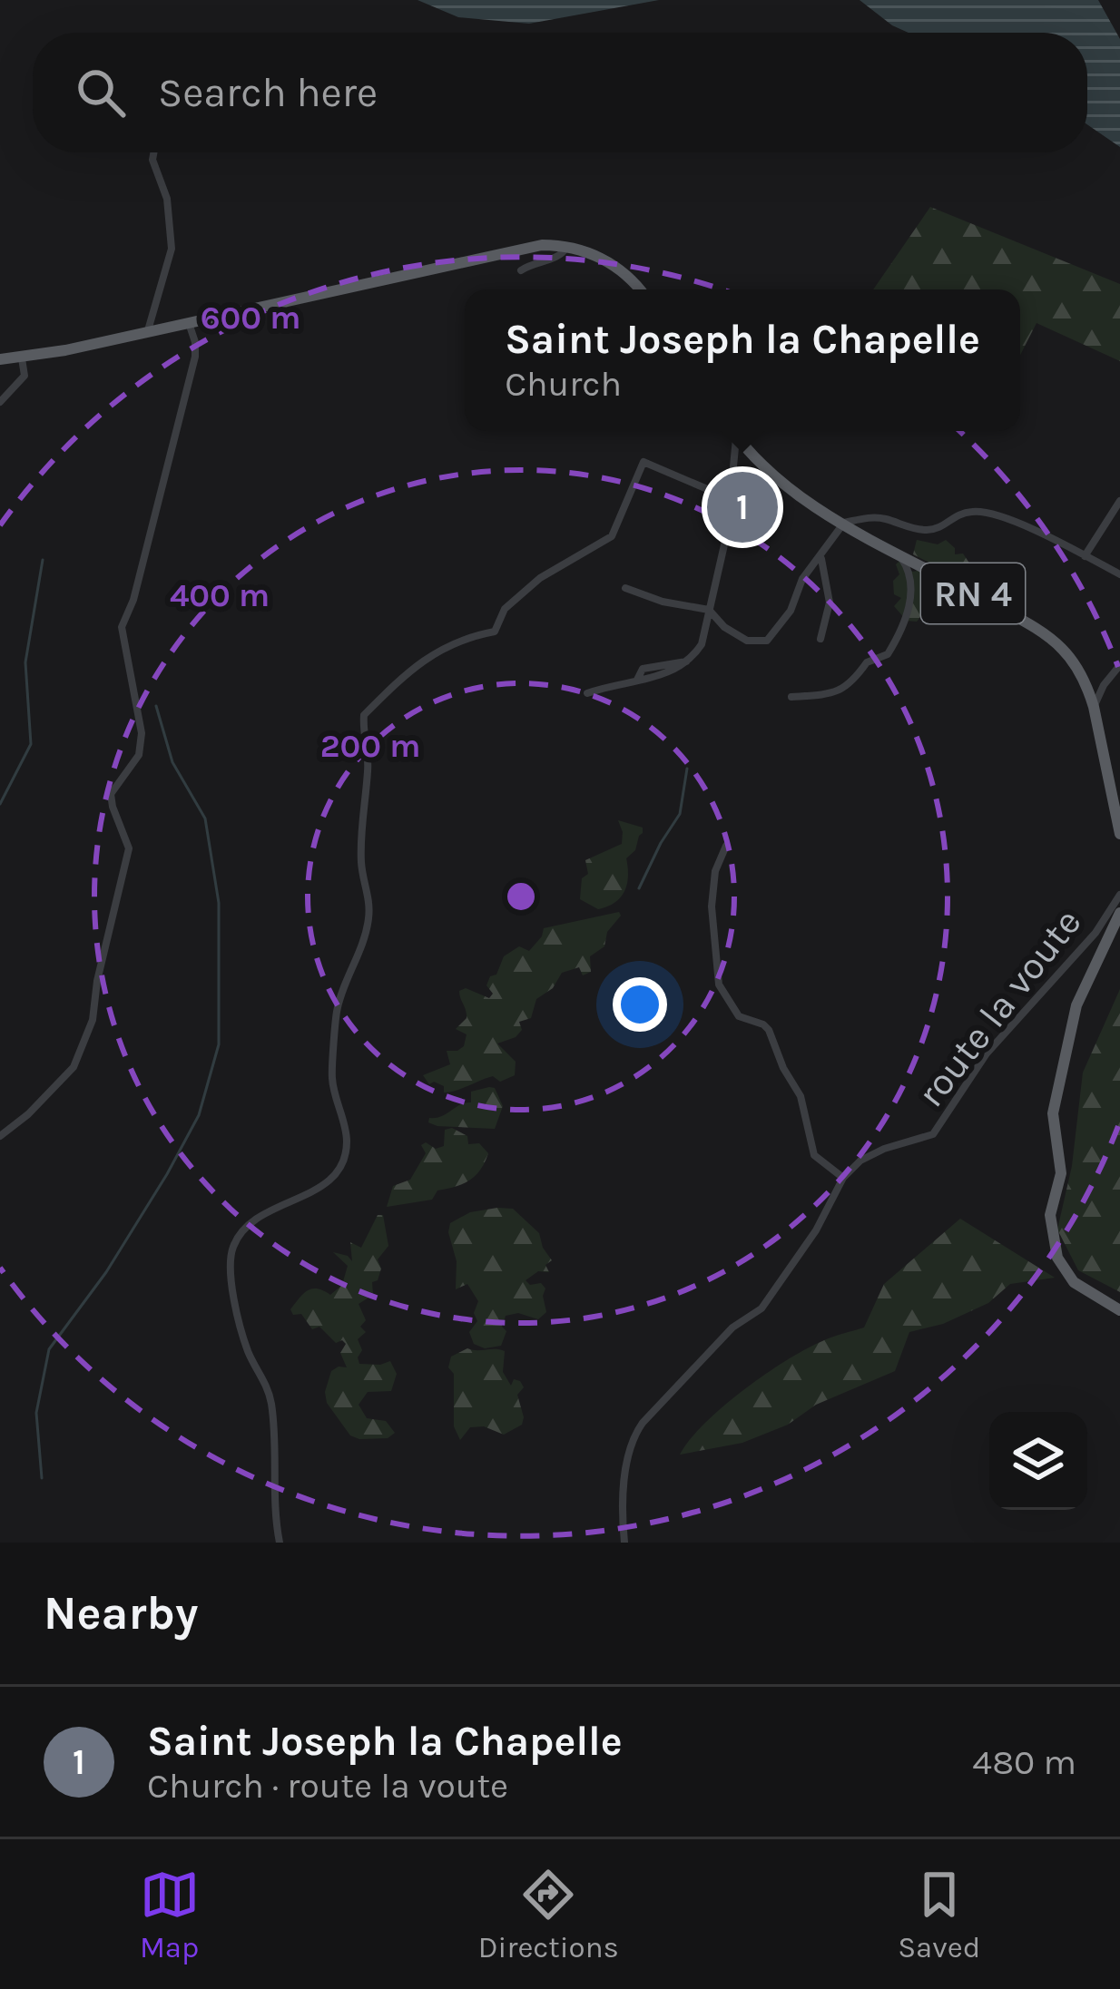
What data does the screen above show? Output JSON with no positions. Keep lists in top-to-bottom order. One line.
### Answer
{"streets":{"main road":["RN 4"],"street":["route la voute"]},"page":{"search":"Search here","popup":["Saint Joseph la Chapelle","Church"],"pins":"1","heading":"Nearby","list":[{"mark":"1","name":"Saint Joseph la Chapelle","note":"Church · route la voute","value":"480 m"}],"nav":["Map","Directions","Saved"]},"rings":["600 m","400 m","200 m"]}
